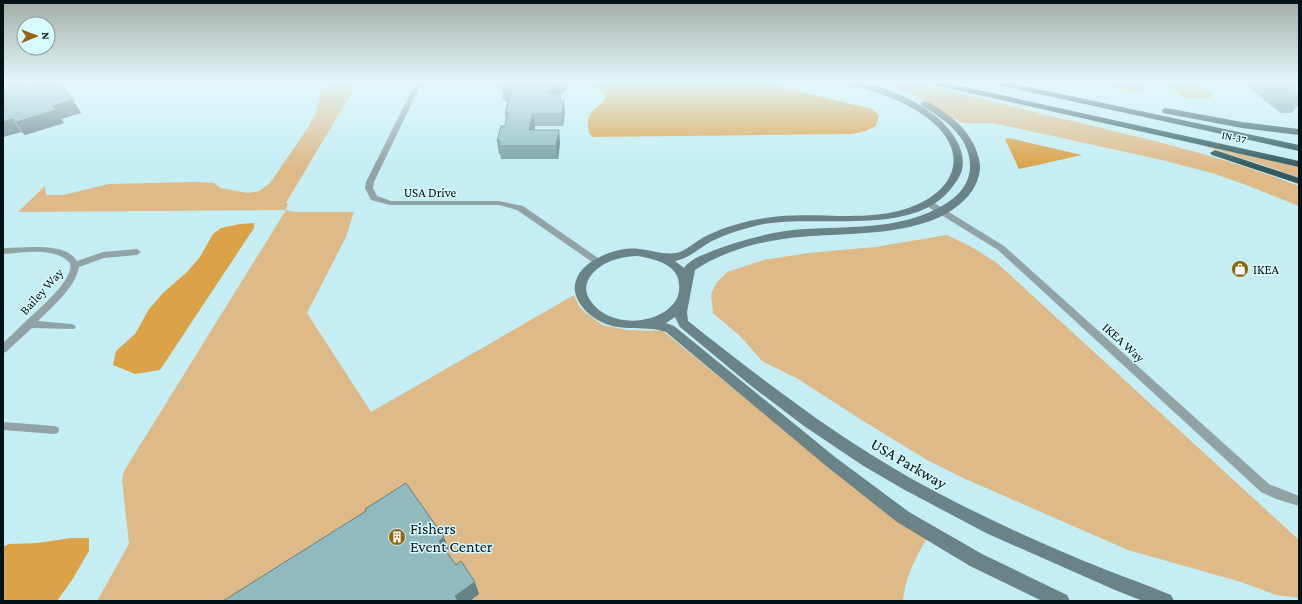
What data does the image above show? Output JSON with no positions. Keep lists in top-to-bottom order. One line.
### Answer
{"streets":{"highway":["IN-37"],"street":["USA Drive","Bailey Way","IKEA Way","USA Parkway"]},"crossings":[["USA Drive","USA Parkway"],["IKEA Way","USA Parkway"]],"places":{"shop":["IKEA"],"building":["Fishers Event Center"]},"north":"right"}
